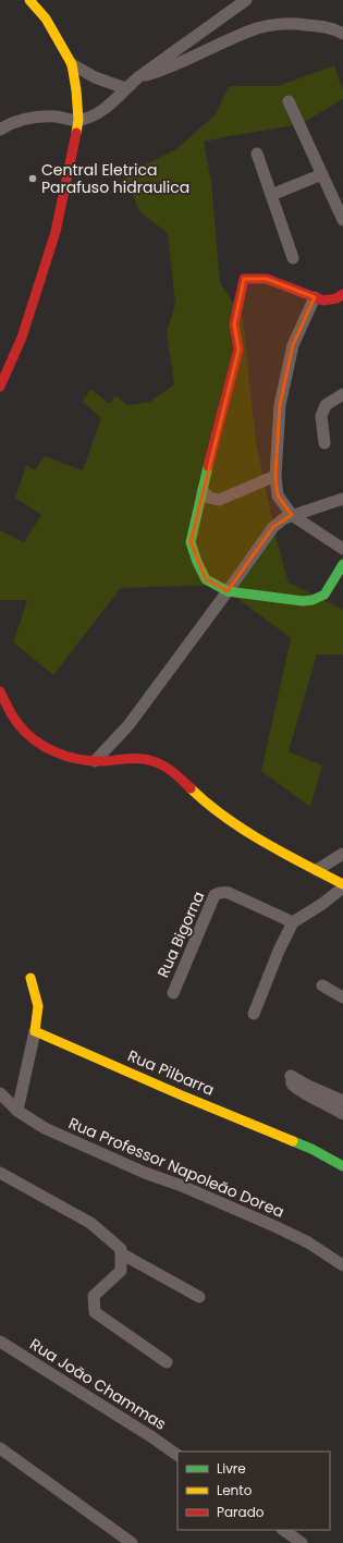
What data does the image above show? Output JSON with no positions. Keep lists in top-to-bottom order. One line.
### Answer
{"streets":{"street":["Rua Bigorna","Rua Pilbarra","Rua Professor Napoleão Dorea","Rua João Chammas"]},"places":["Central Eletrica Parafuso hidraulica"],"legend":["Livre","Lento","Parado"]}
